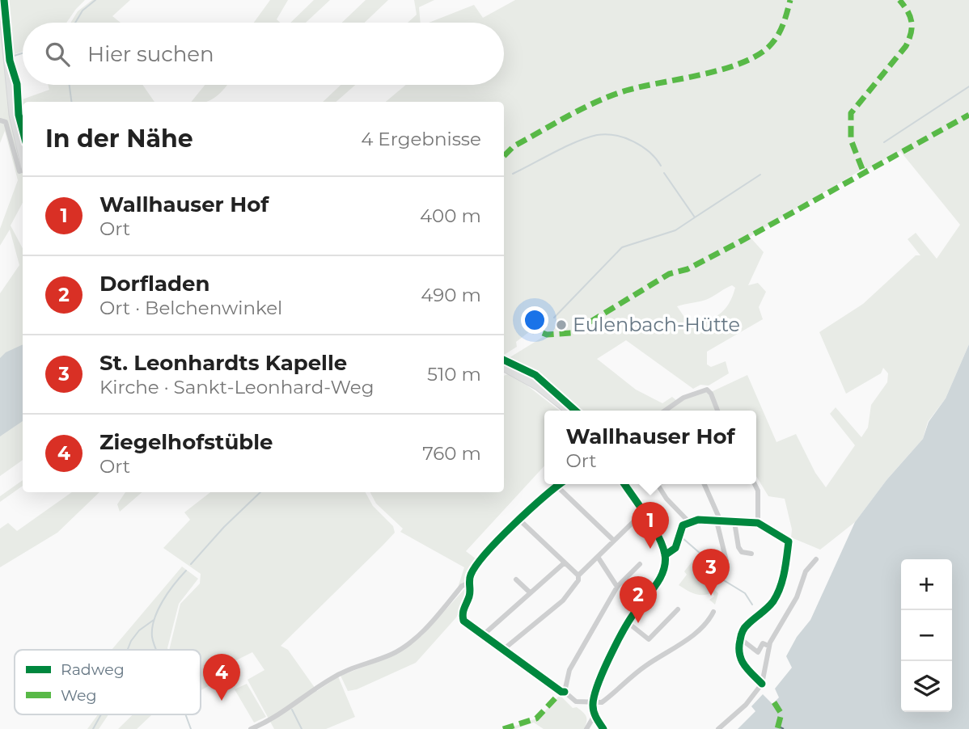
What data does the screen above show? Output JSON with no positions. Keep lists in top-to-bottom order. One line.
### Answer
{"places":["Eulenbach-Hütte"],"legend":["Radweg","Weg"],"page":{"search":"Hier suchen","heading":["In der Nähe","4 Ergebnisse"],"list":[{"mark":"1","name":"Wallhauser Hof","note":"Ort","value":"400 m"},{"mark":"2","name":"Dorfladen","note":"Ort · Belchenwinkel","value":"490 m"},{"mark":"3","name":"St. Leonhardts Kapelle","note":"Kirche · Sankt-Leonhard-Weg","value":"510 m"},{"mark":"4","name":"Ziegelhofstüble","note":"Ort","value":"760 m"}],"popup":["Wallhauser Hof","Ort"],"pins":["1","3","2","4"],"map_buttons":["+","−"]}}
